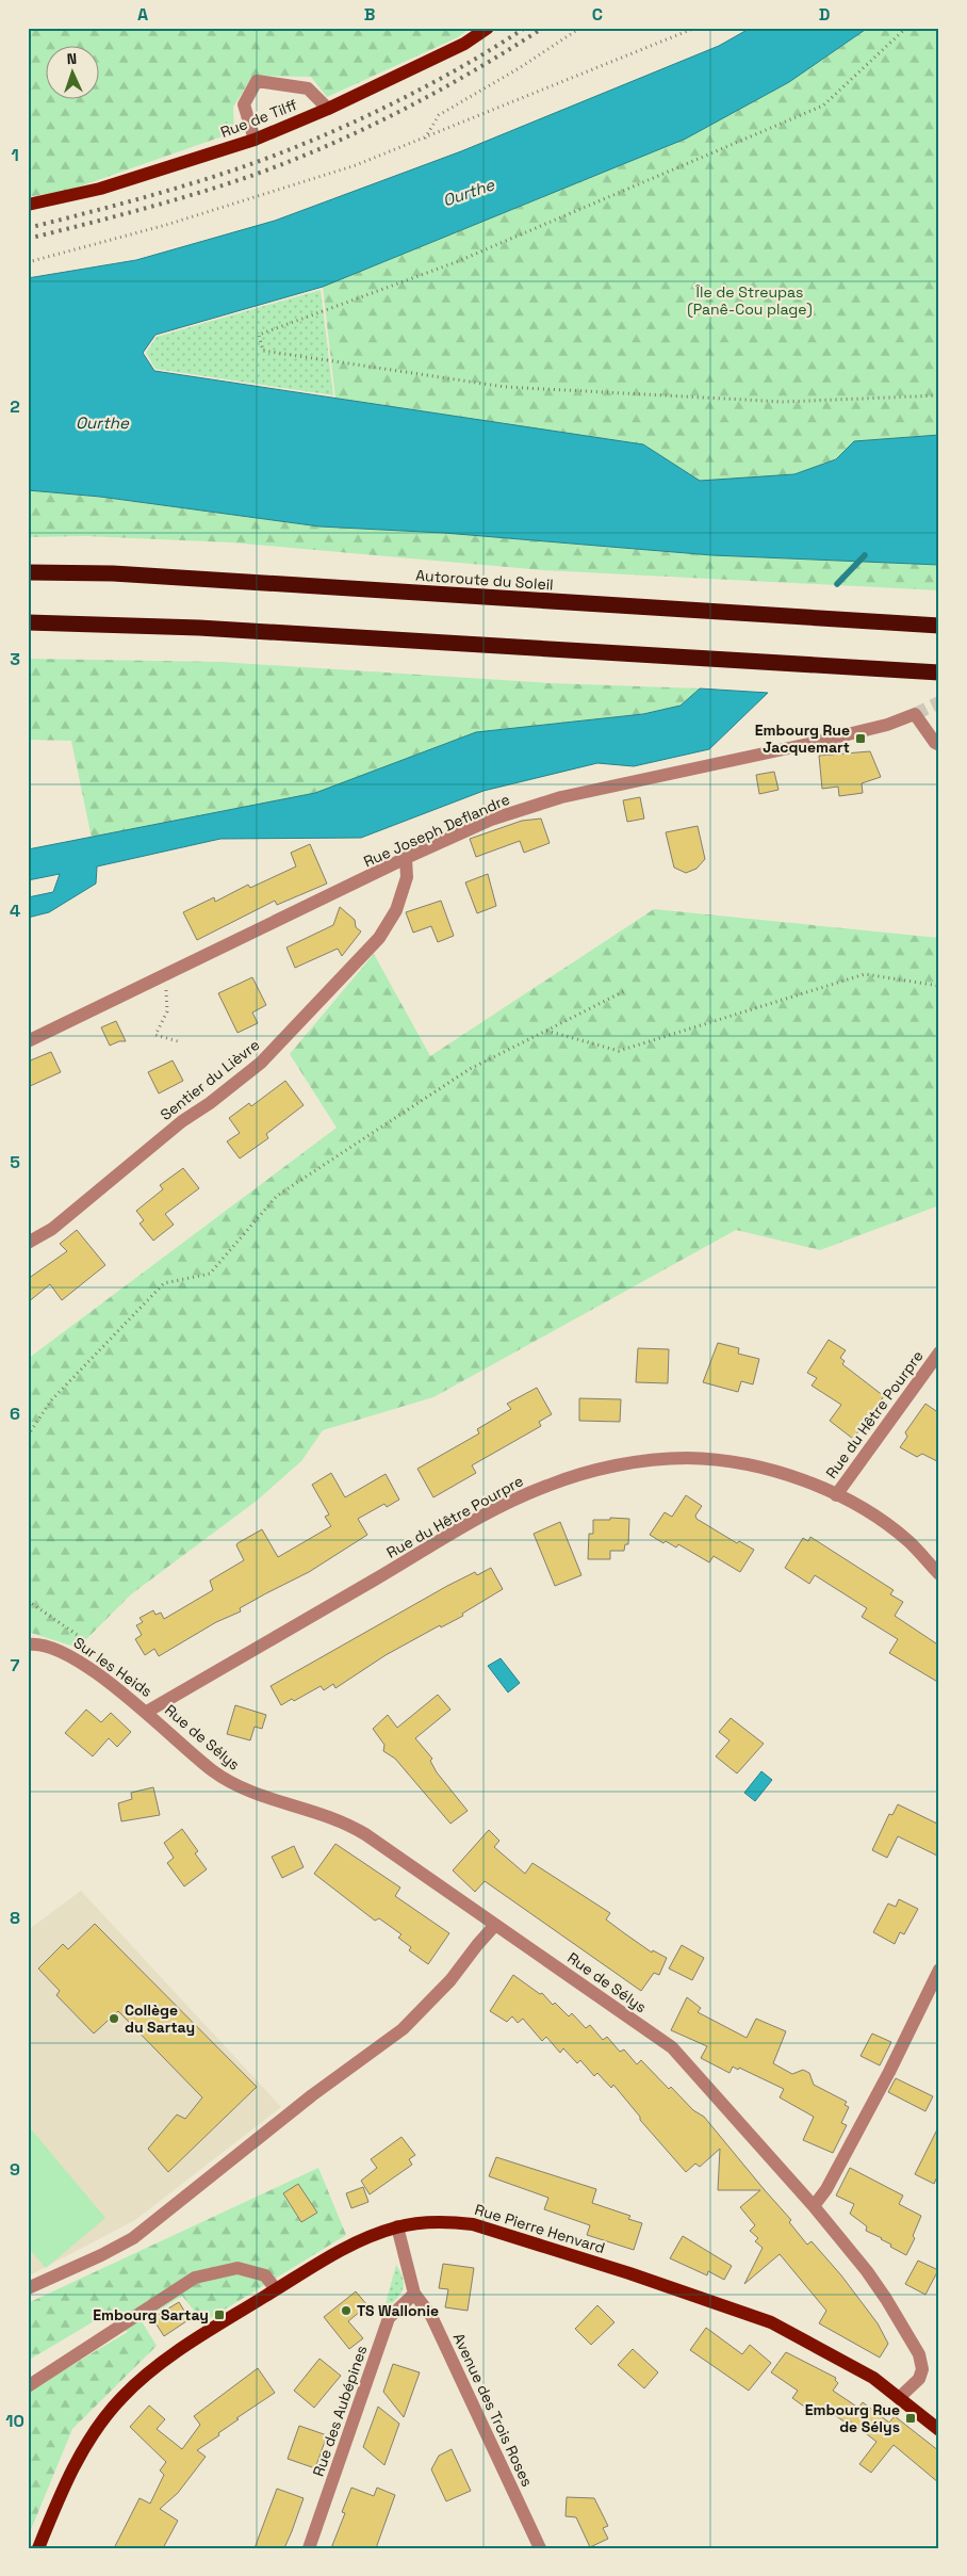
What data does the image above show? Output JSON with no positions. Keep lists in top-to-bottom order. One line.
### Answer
{"streets":{"highway":["Autoroute du Soleil"],"main road":["Rue de Tilff","Rue Pierre Henvard"],"street":["Rue Joseph Deflandre","Sentier du Lièvre","Rue du Hêtre Pourpre","Sur les Heids","Rue de Sélys","Avenue des Trois Roses","Rue des Aubépines"]},"crossings":[["Rue Joseph Deflandre","Sentier du Lièvre"],["Rue du Hêtre Pourpre","Sur les Heids"],["Rue du Hêtre Pourpre","Rue de Sélys"],["Sur les Heids","Rue de Sélys"],["Rue de Sélys","Rue Pierre Henvard"],["Rue Pierre Henvard","Avenue des Trois Roses"],["Avenue des Trois Roses","Rue des Aubépines"]],"water":["Ourthe"],"parks":["Île de Streupas (Panê-Cou plage)"],"places":{"transit":["Embourg Rue Jacquemart","Embourg Sartay","Embourg Rue de Sélys"],"other":["Collège du Sartay","TS Wallonie"]},"north":"top","grid":{"columns":["A","B","C","D"],"rows":["1","2","3","4","5","6","7","8","9","10"]}}
